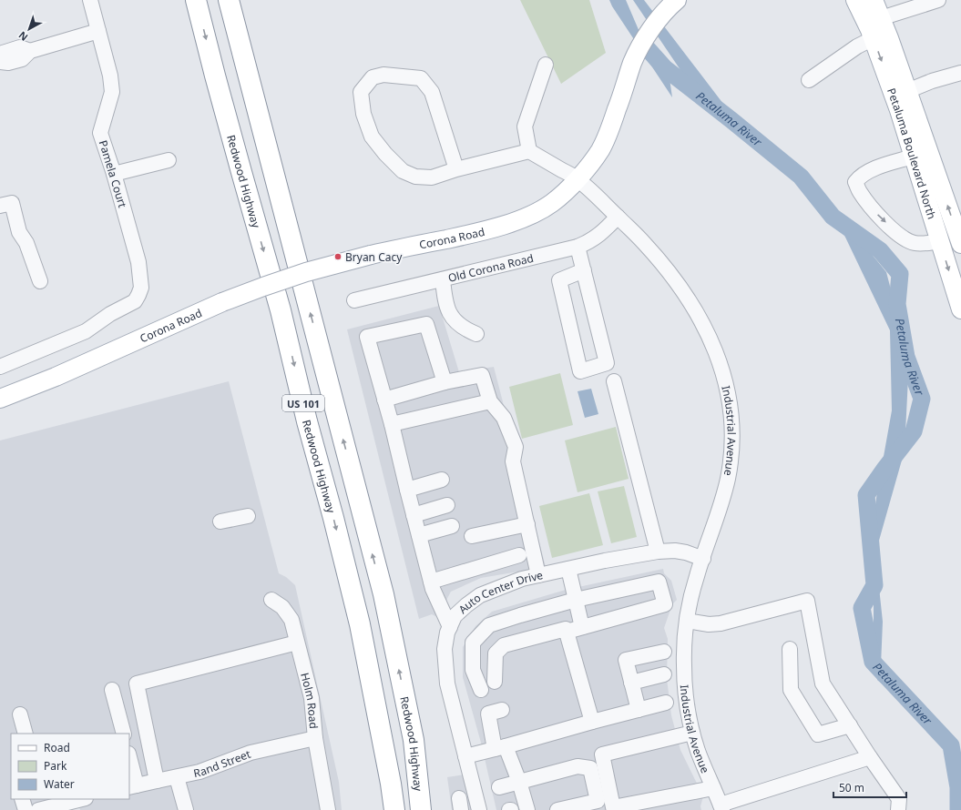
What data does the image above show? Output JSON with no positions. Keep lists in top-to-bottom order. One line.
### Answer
{"streets":{"highway":["Redwood Highway","US 101"],"main road":["Petaluma Boulevard North","Corona Road"],"street":["Pamela Court","Old Corona Road","Industrial Avenue","Auto Center Drive","Holm Road","Rand Street"]},"crossings":[["Corona Road","Industrial Avenue"],["Old Corona Road","Industrial Avenue"],["Industrial Avenue","Auto Center Drive"],["Holm Road","Rand Street"]],"water":["Petaluma River"],"places":["Bryan Cacy"],"legend":["Road","Park","Water"],"scale_bar":"50 m","north":"bottom left"}
